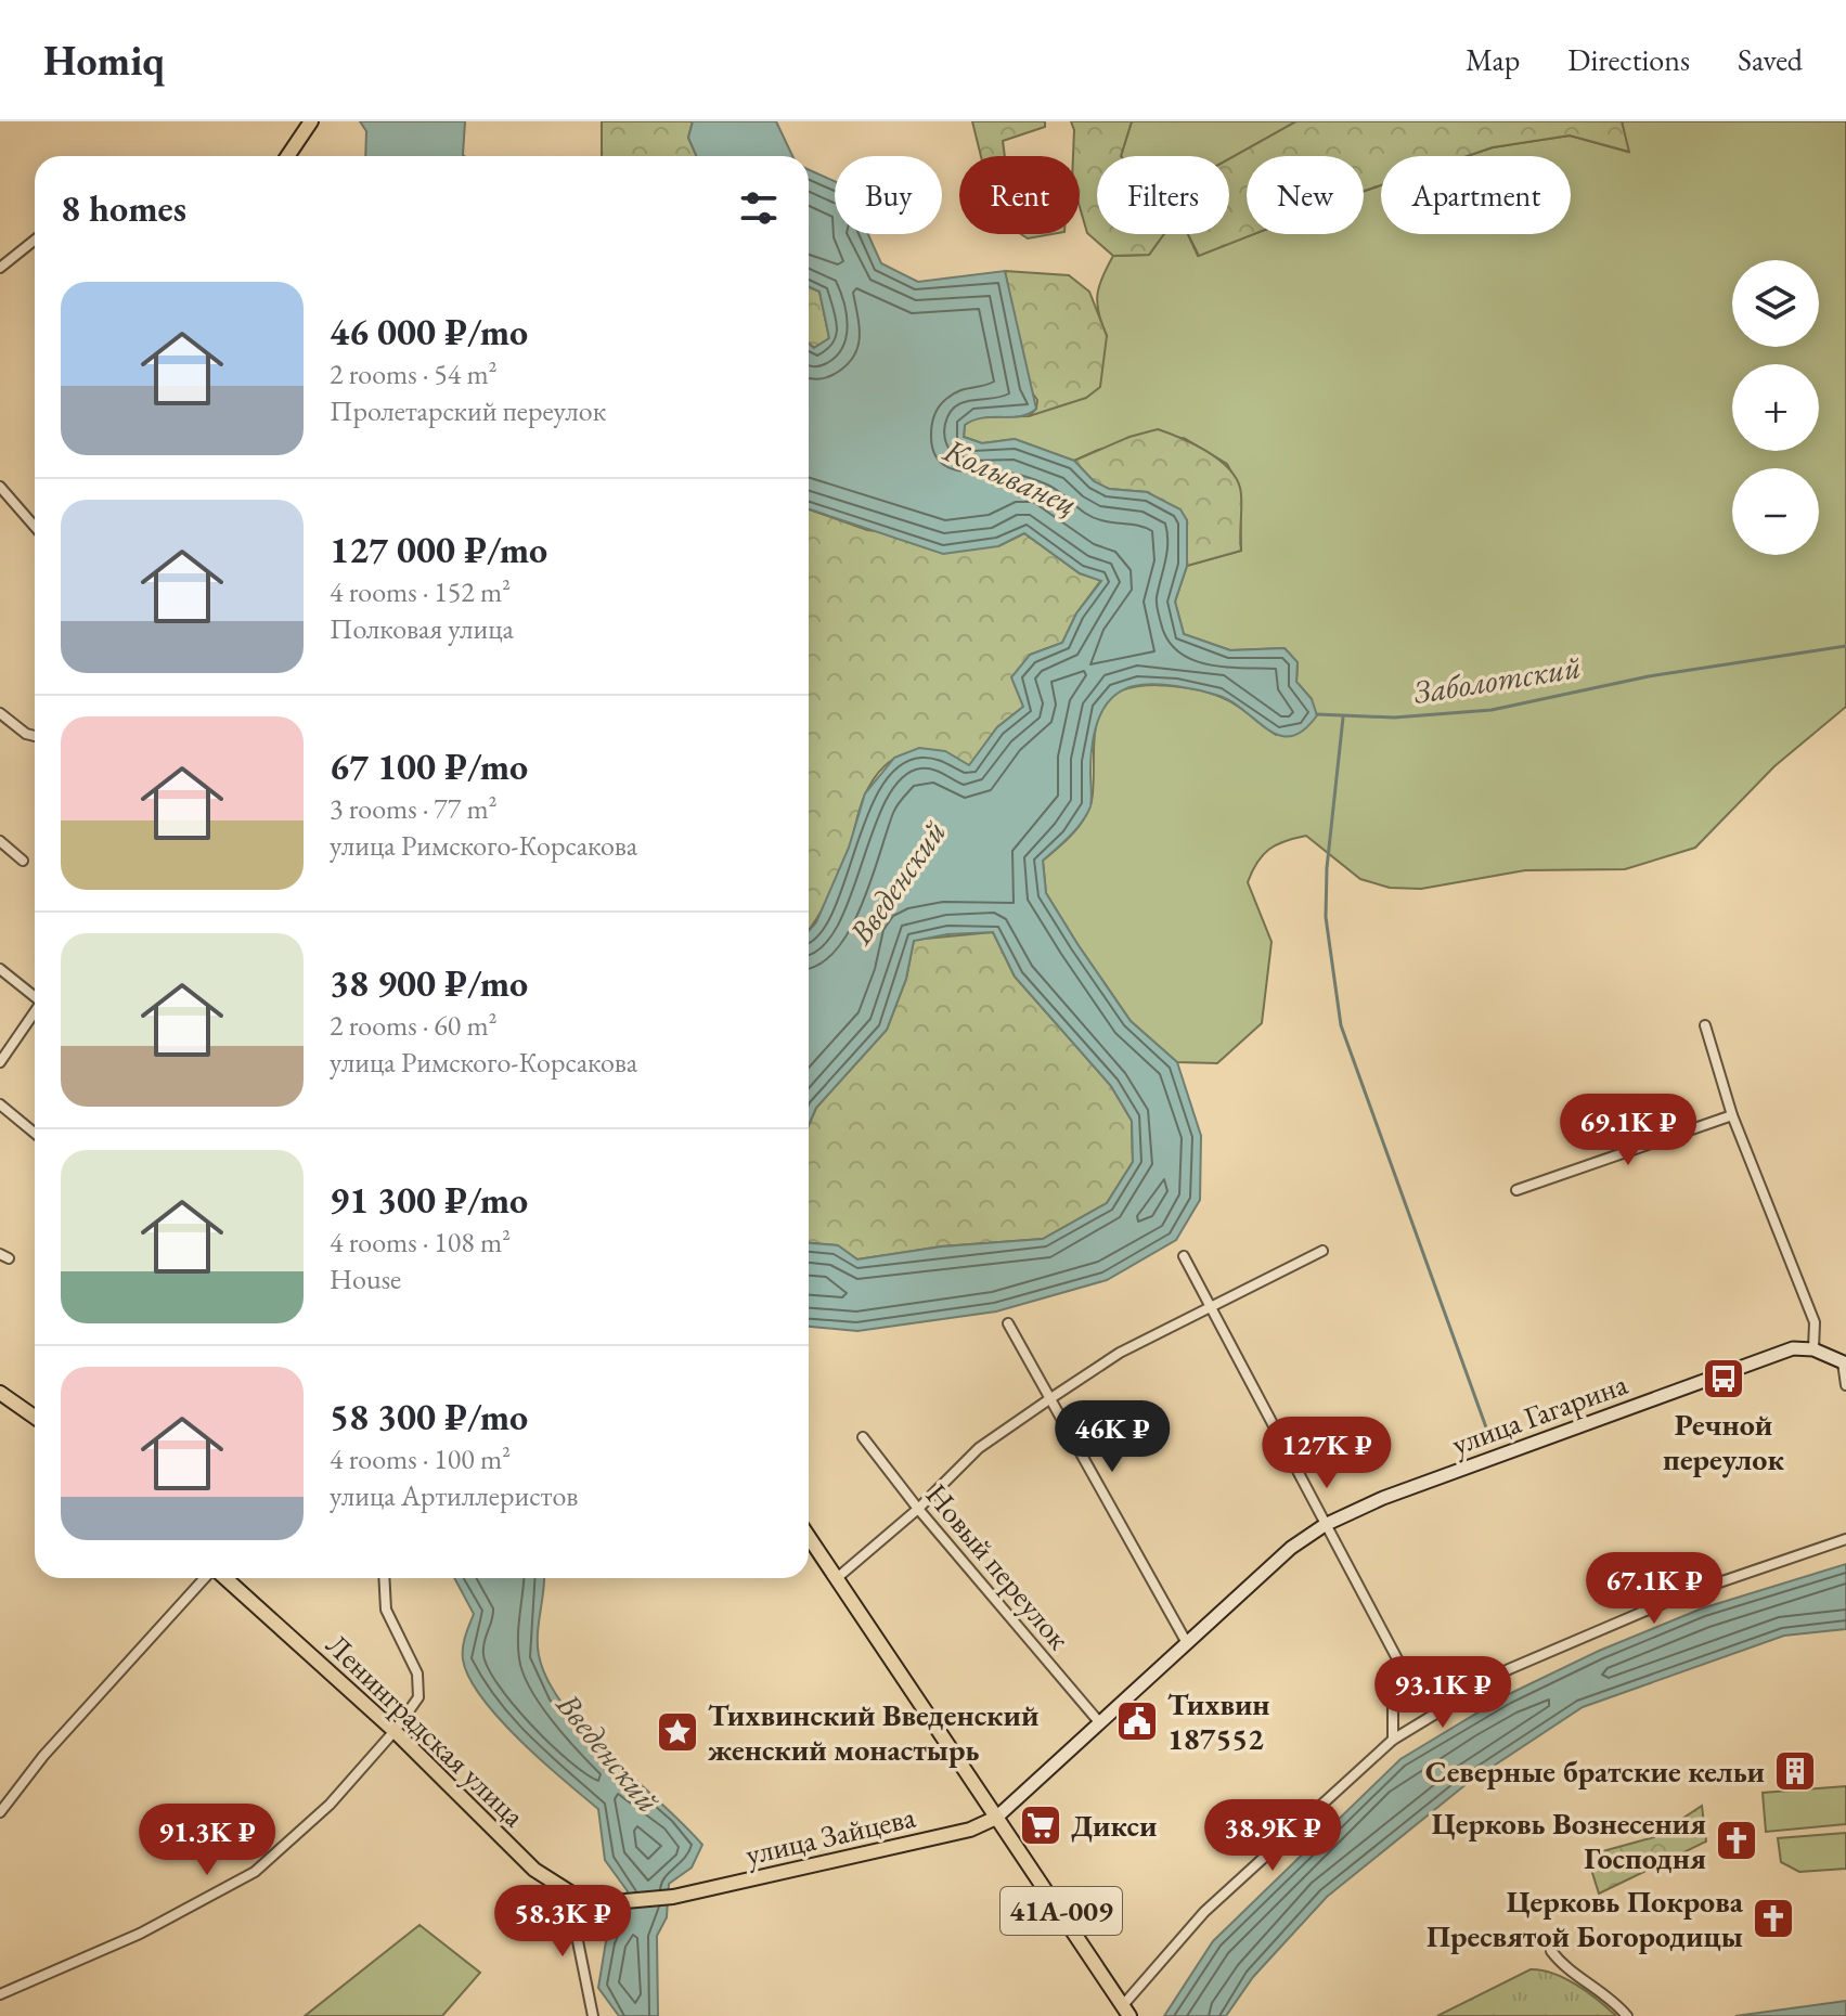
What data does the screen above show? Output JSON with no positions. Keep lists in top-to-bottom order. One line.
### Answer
{"streets":{"main road":["Ленинградская улица","улица Зайцева","41А-009"],"street":["улица Гагарина","Новый переулок"]},"crossings":[["улица Гагарина","Новый переулок"],["улица Гагарина","улица Зайцева"],["улица Гагарина","41А-009"],["Ленинградская улица","улица Зайцева"],["улица Зайцева","41А-009"]],"water":["Колыванец","Заболотский","Введенский"],"places":{"bus stop":["Речной переулок"],"public building":["Тихвин 187552"],"place":["Тихвинский Введенский женский монастырь"],"building":["Северные братские кельи"],"supermarket":["Дикси"],"church":["Церковь Вознесения Господня","Церковь Покрова Пресвятой Богородицы"]},"page":{"header":"Homiq","nav":["Map","Directions","Saved"],"chip":["Buy","Rent","Filters","New","Apartment"],"heading":"8 homes","map_buttons":["+","−"],"list":[{"name":"46 000 ₽/mo","note":"2 rooms · 54 m² · Пролетарский переулок"},{"name":"127 000 ₽/mo","note":"4 rooms · 152 m² · Полковая улица"},{"name":"67 100 ₽/mo","note":"3 rooms · 77 m² · улица Римского-Корсакова"},{"name":"38 900 ₽/mo","note":"2 rooms · 60 m² · улица Римского-Корсакова"},{"name":"91 300 ₽/mo","note":"4 rooms · 108 m² · House"},{"name":"58 300 ₽/mo","note":"4 rooms · 100 m² · улица Артиллеристов"}],"price":["69.1K ₽","46K ₽","127K ₽","67.1K ₽","93.1K ₽","38.9K ₽","91.3K ₽","58.3K ₽"]}}
